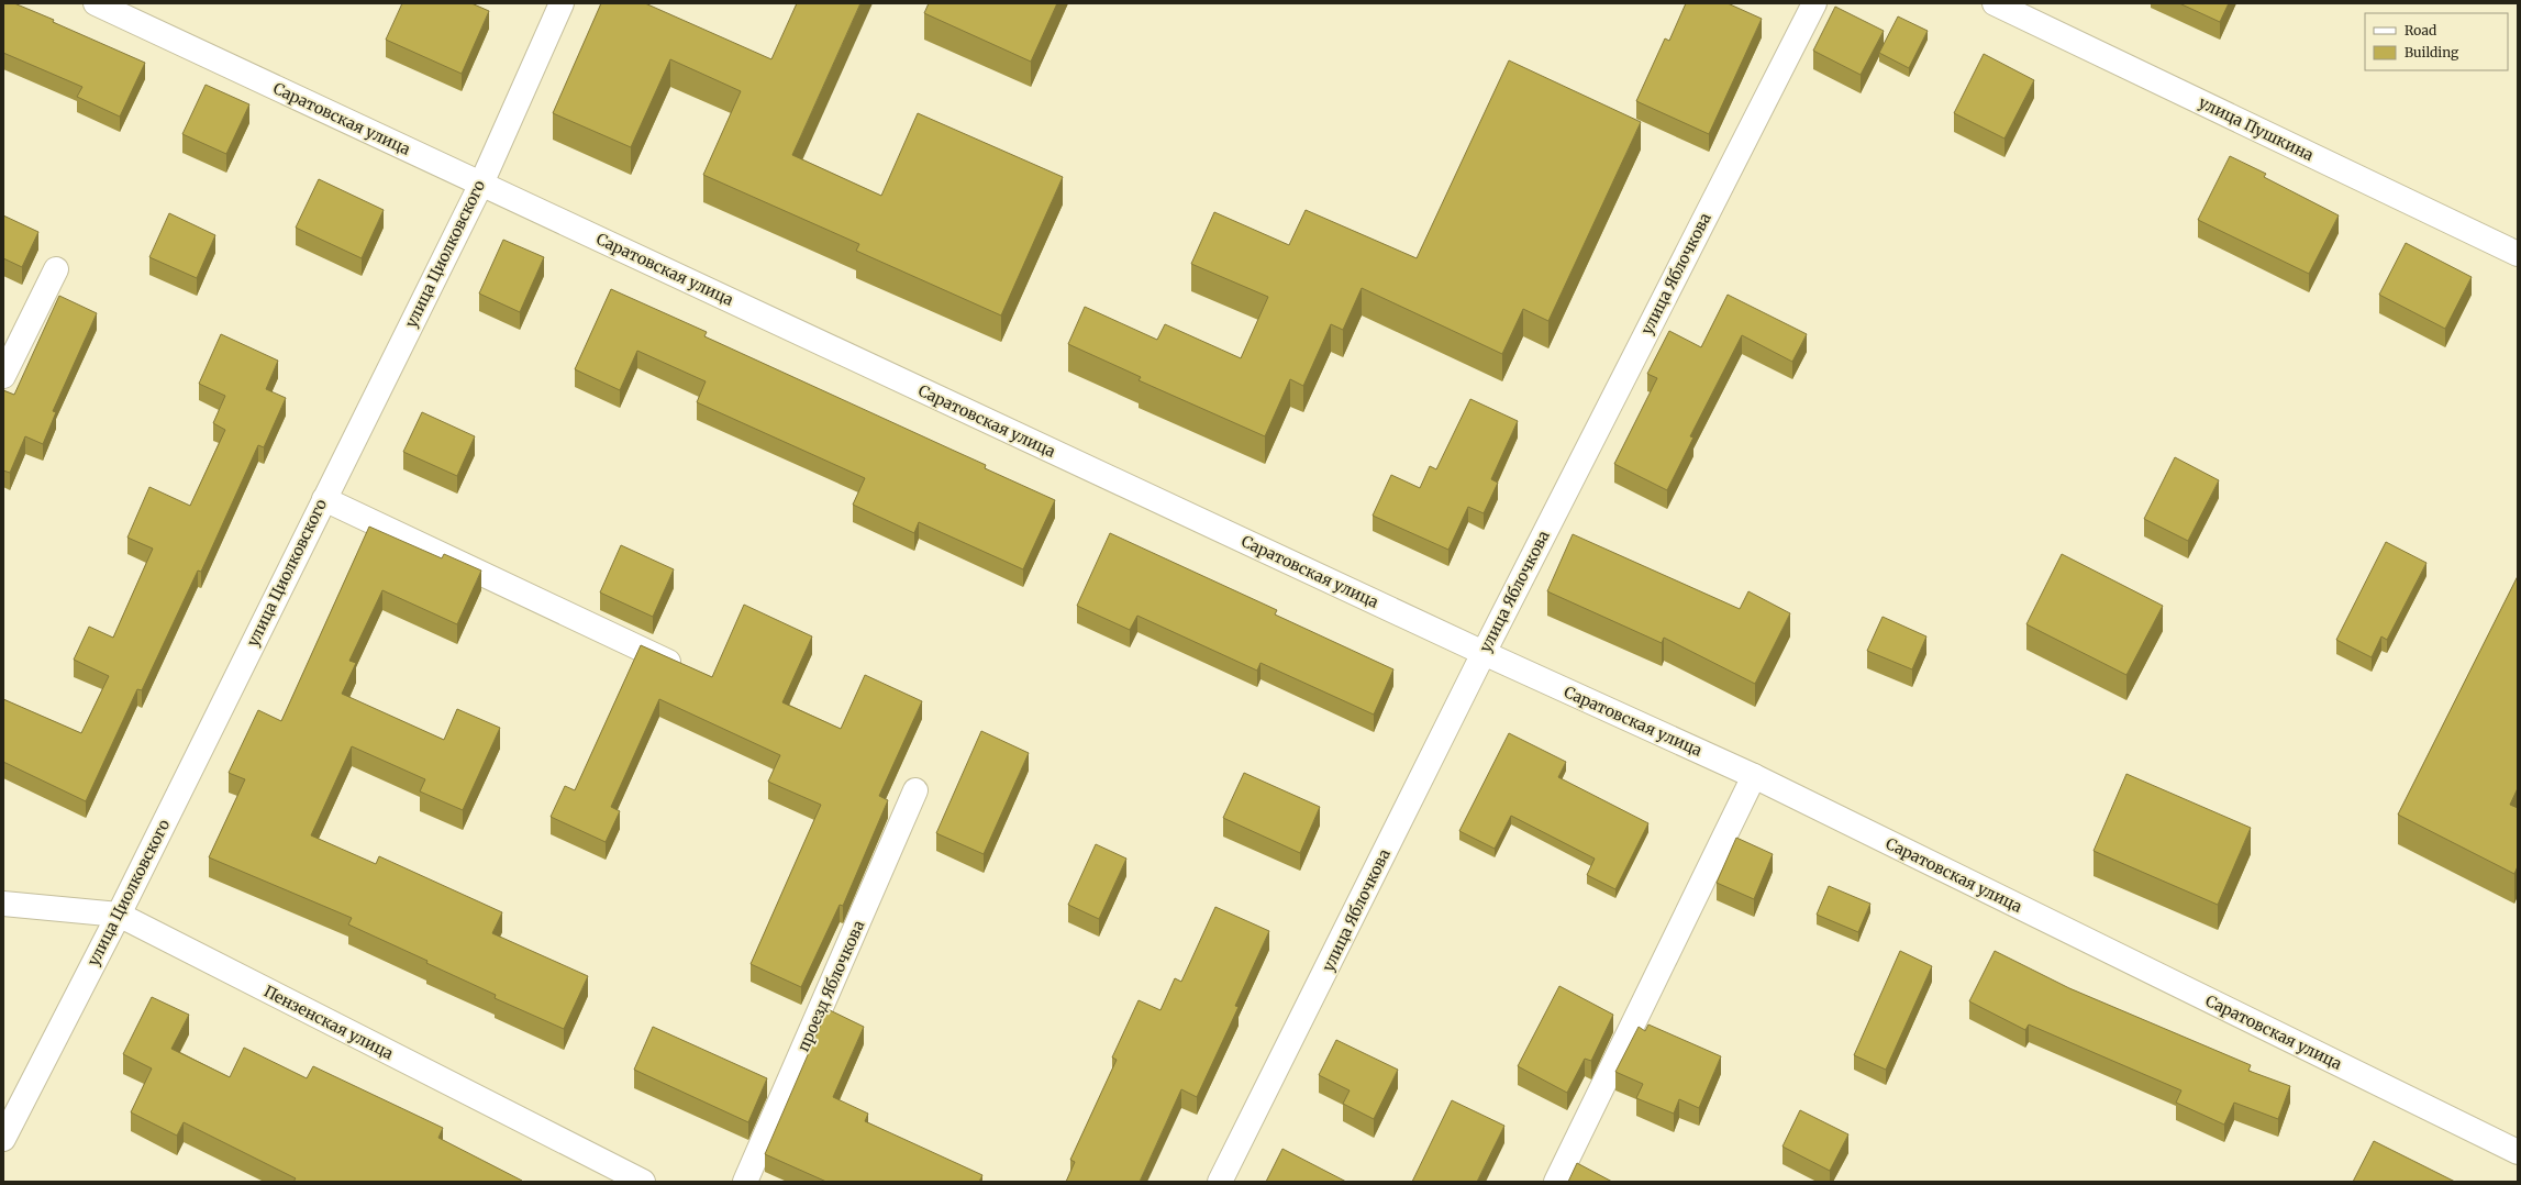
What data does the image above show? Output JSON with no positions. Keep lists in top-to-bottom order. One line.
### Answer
{"streets":{"street":["Саратовская улица","улица Пушкина","улица Циолковского","улица Яблочкова","проезд Яблочкова","Пензенская улица"]},"crossings":[["Саратовская улица","улица Циолковского"],["Саратовская улица","улица Яблочкова"],["улица Циолковского","Пензенская улица"]],"legend":["Road","Building"]}
